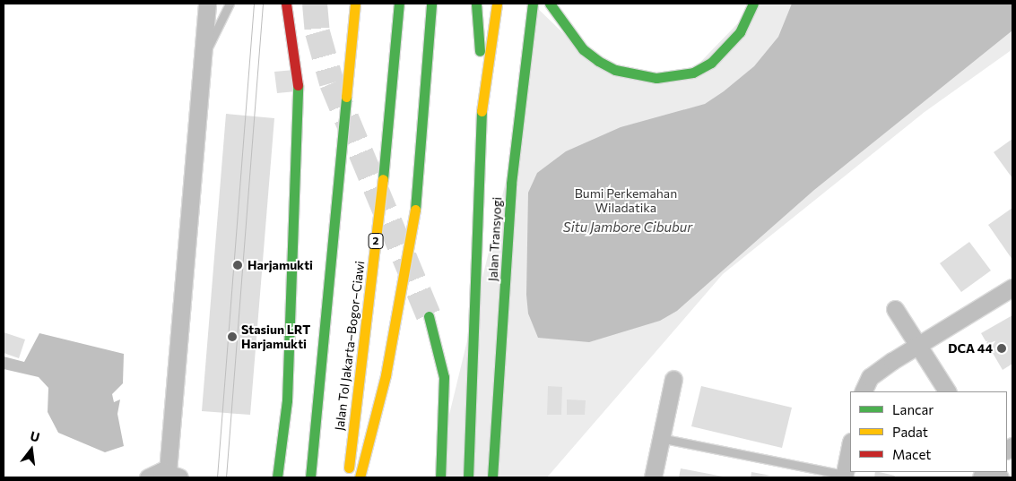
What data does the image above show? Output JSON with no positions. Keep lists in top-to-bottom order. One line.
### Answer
{"streets":{"highway":["Jalan Transyogi","2","Jalan Tol Jakarta–Bogor–Ciawi"]},"water":["Situ Jambore Cibubur"],"parks":["Bumi Perkemahan Wiladatika"],"places":["Harjamukti","Stasiun LRT Harjamukti","DCA 44"],"legend":["Lancar","Padat","Macet"],"north":"top"}
